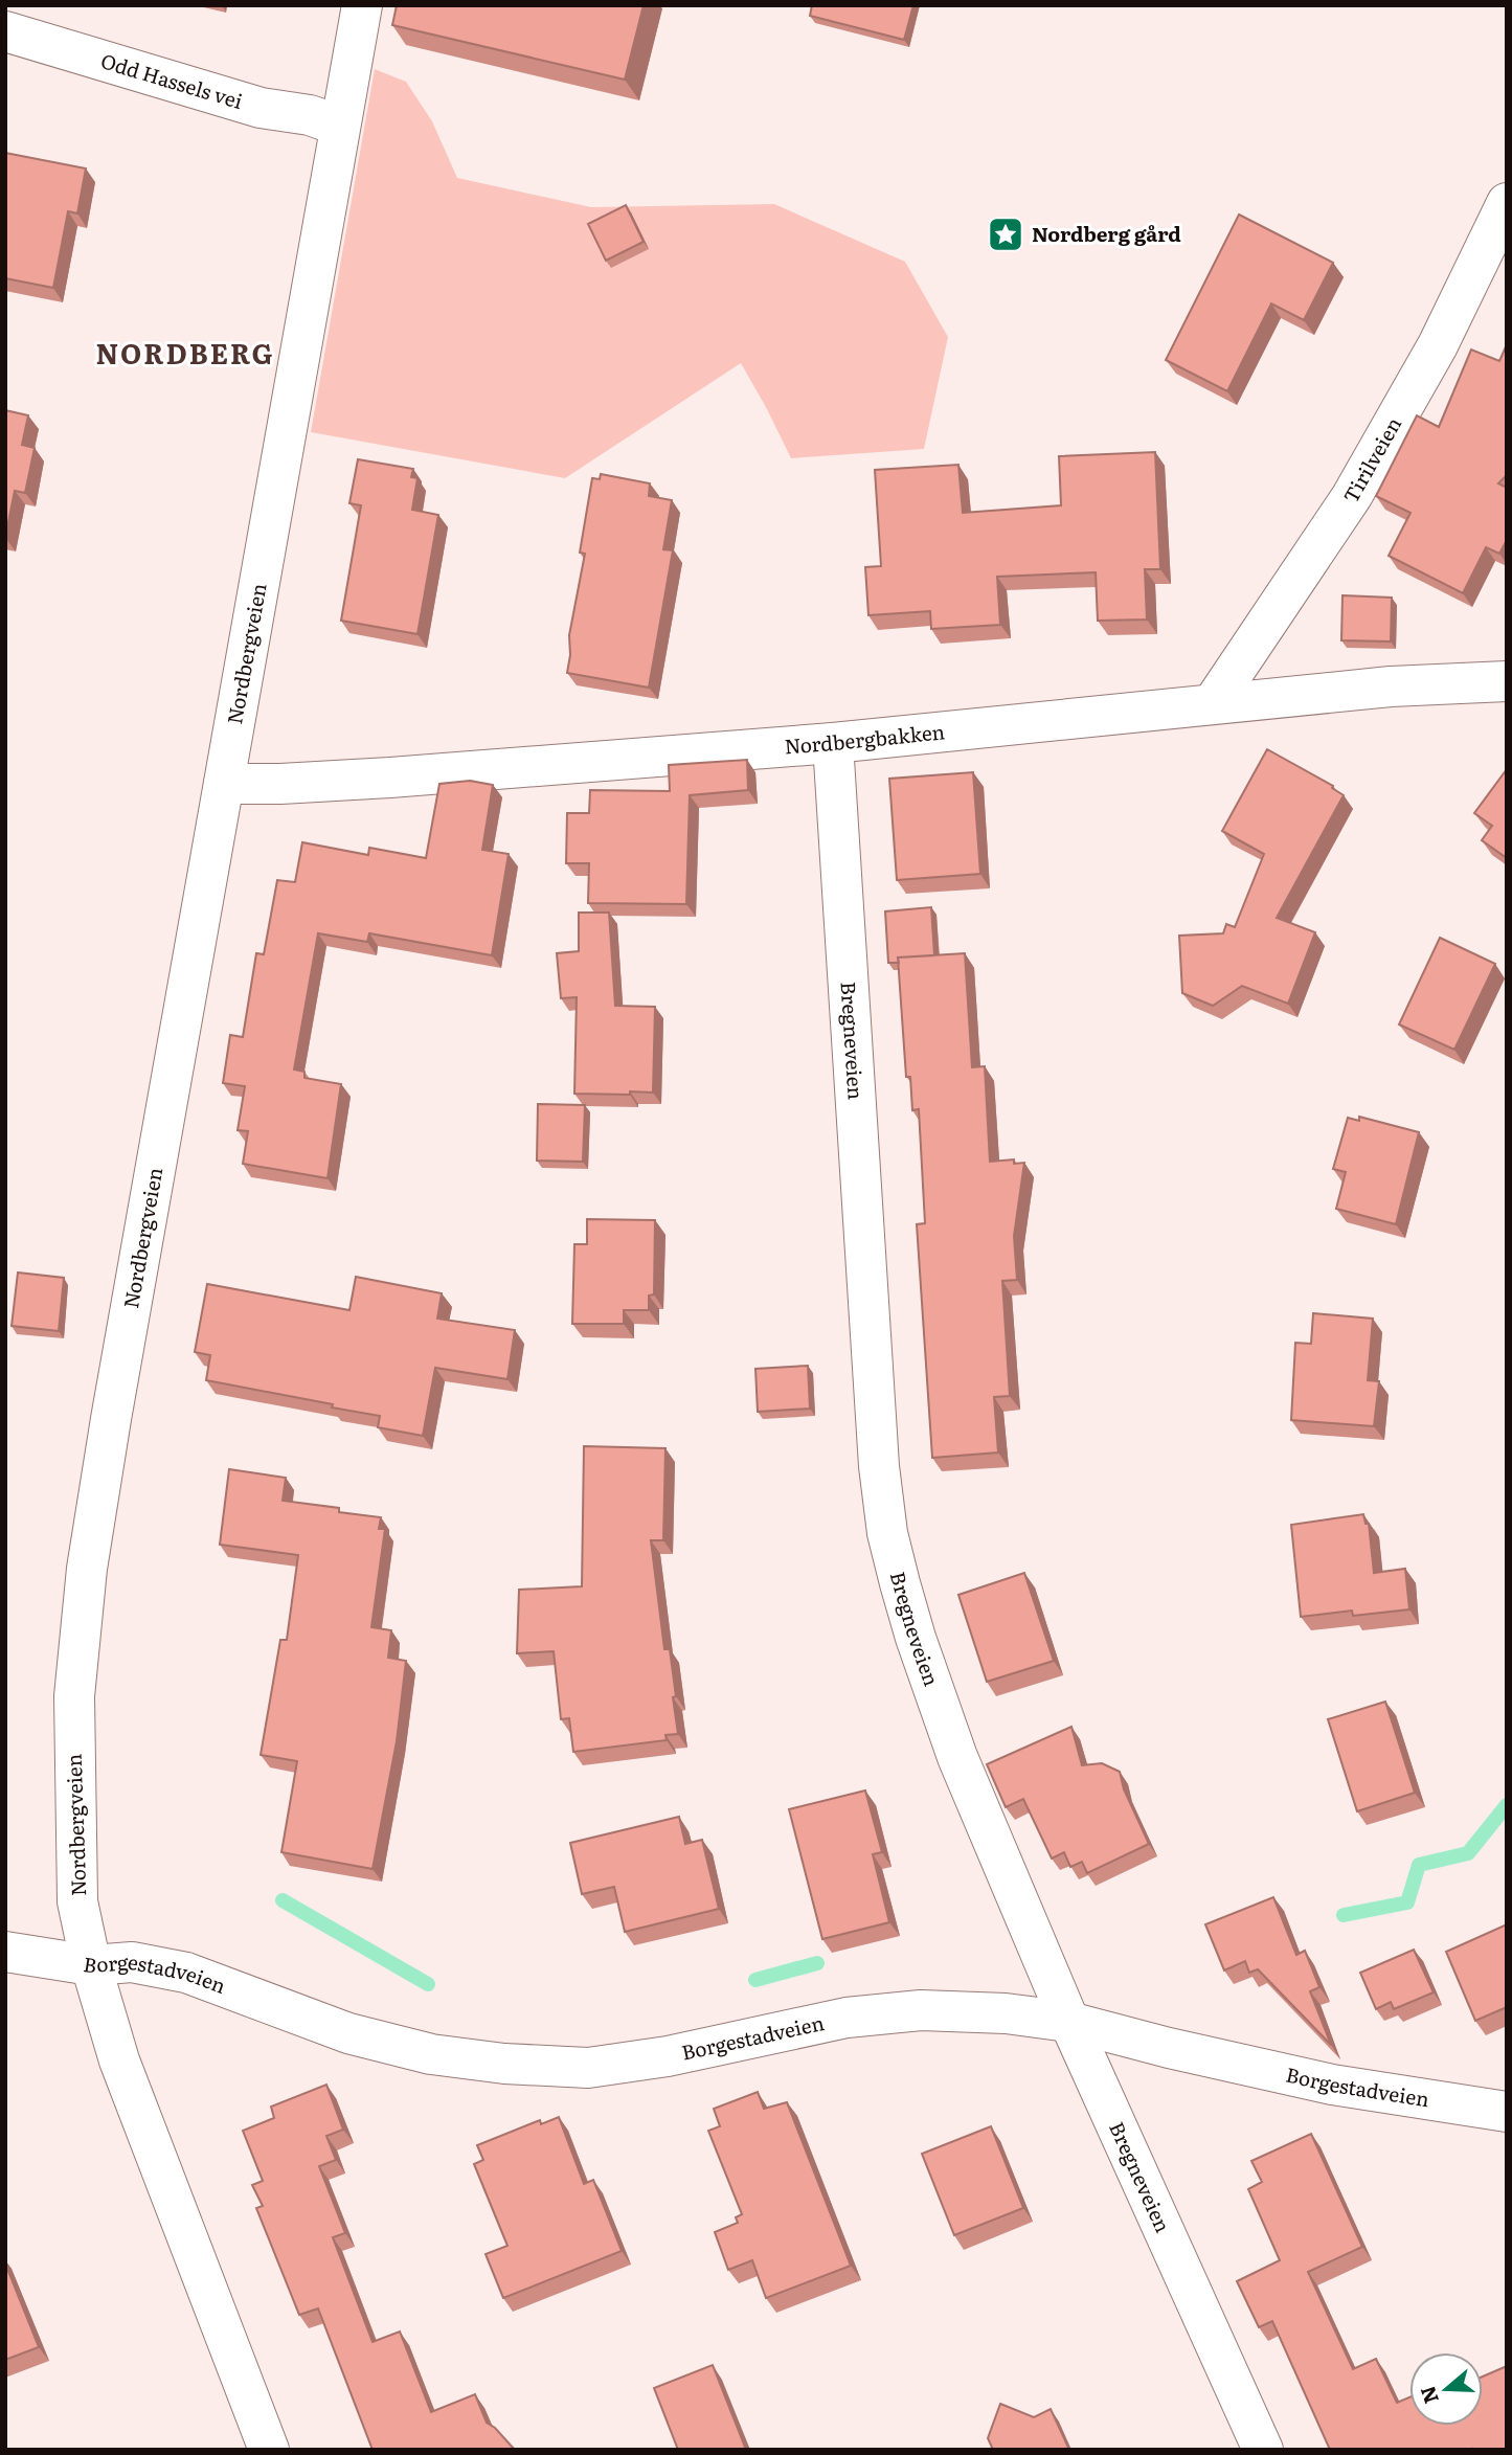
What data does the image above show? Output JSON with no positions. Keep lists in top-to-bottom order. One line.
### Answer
{"streets":{"street":["Odd Hassels vei","Tirilveien","Nordbergveien","Nordbergbakken","Bregneveien","Borgestadveien"]},"crossings":[["Odd Hassels vei","Nordbergveien"],["Tirilveien","Nordbergbakken"],["Nordbergveien","Nordbergbakken"],["Nordbergveien","Borgestadveien"],["Nordbergbakken","Bregneveien"],["Bregneveien","Borgestadveien"]],"districts":["NORDBERG"],"places":{"place":["Nordberg gård"]},"north":"left"}
